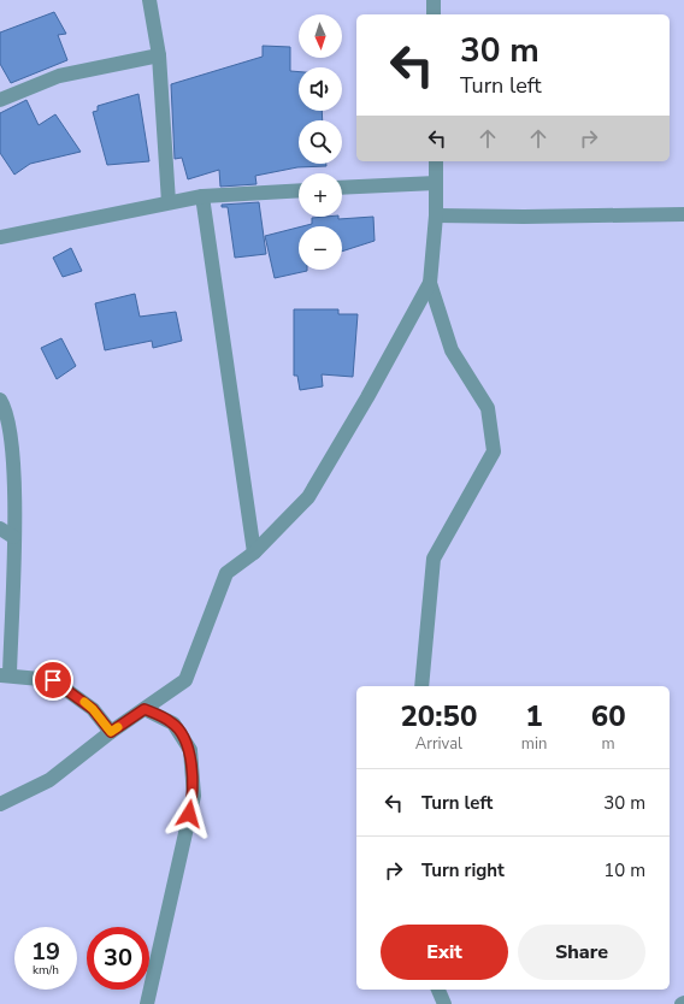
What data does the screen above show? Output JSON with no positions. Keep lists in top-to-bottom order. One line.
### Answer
{"north":"bottom","page":{"map_buttons":["+","−"],"turn":["30 m","Turn left"],"eta":["20:50","Arrival","1","min","60","m"],"list":[{"name":"Turn left","value":"30 m"},{"name":"Turn right","value":"10 m"}],"buttons":["Exit","Share"],"speed":"19 km/h","limit":"30"}}
